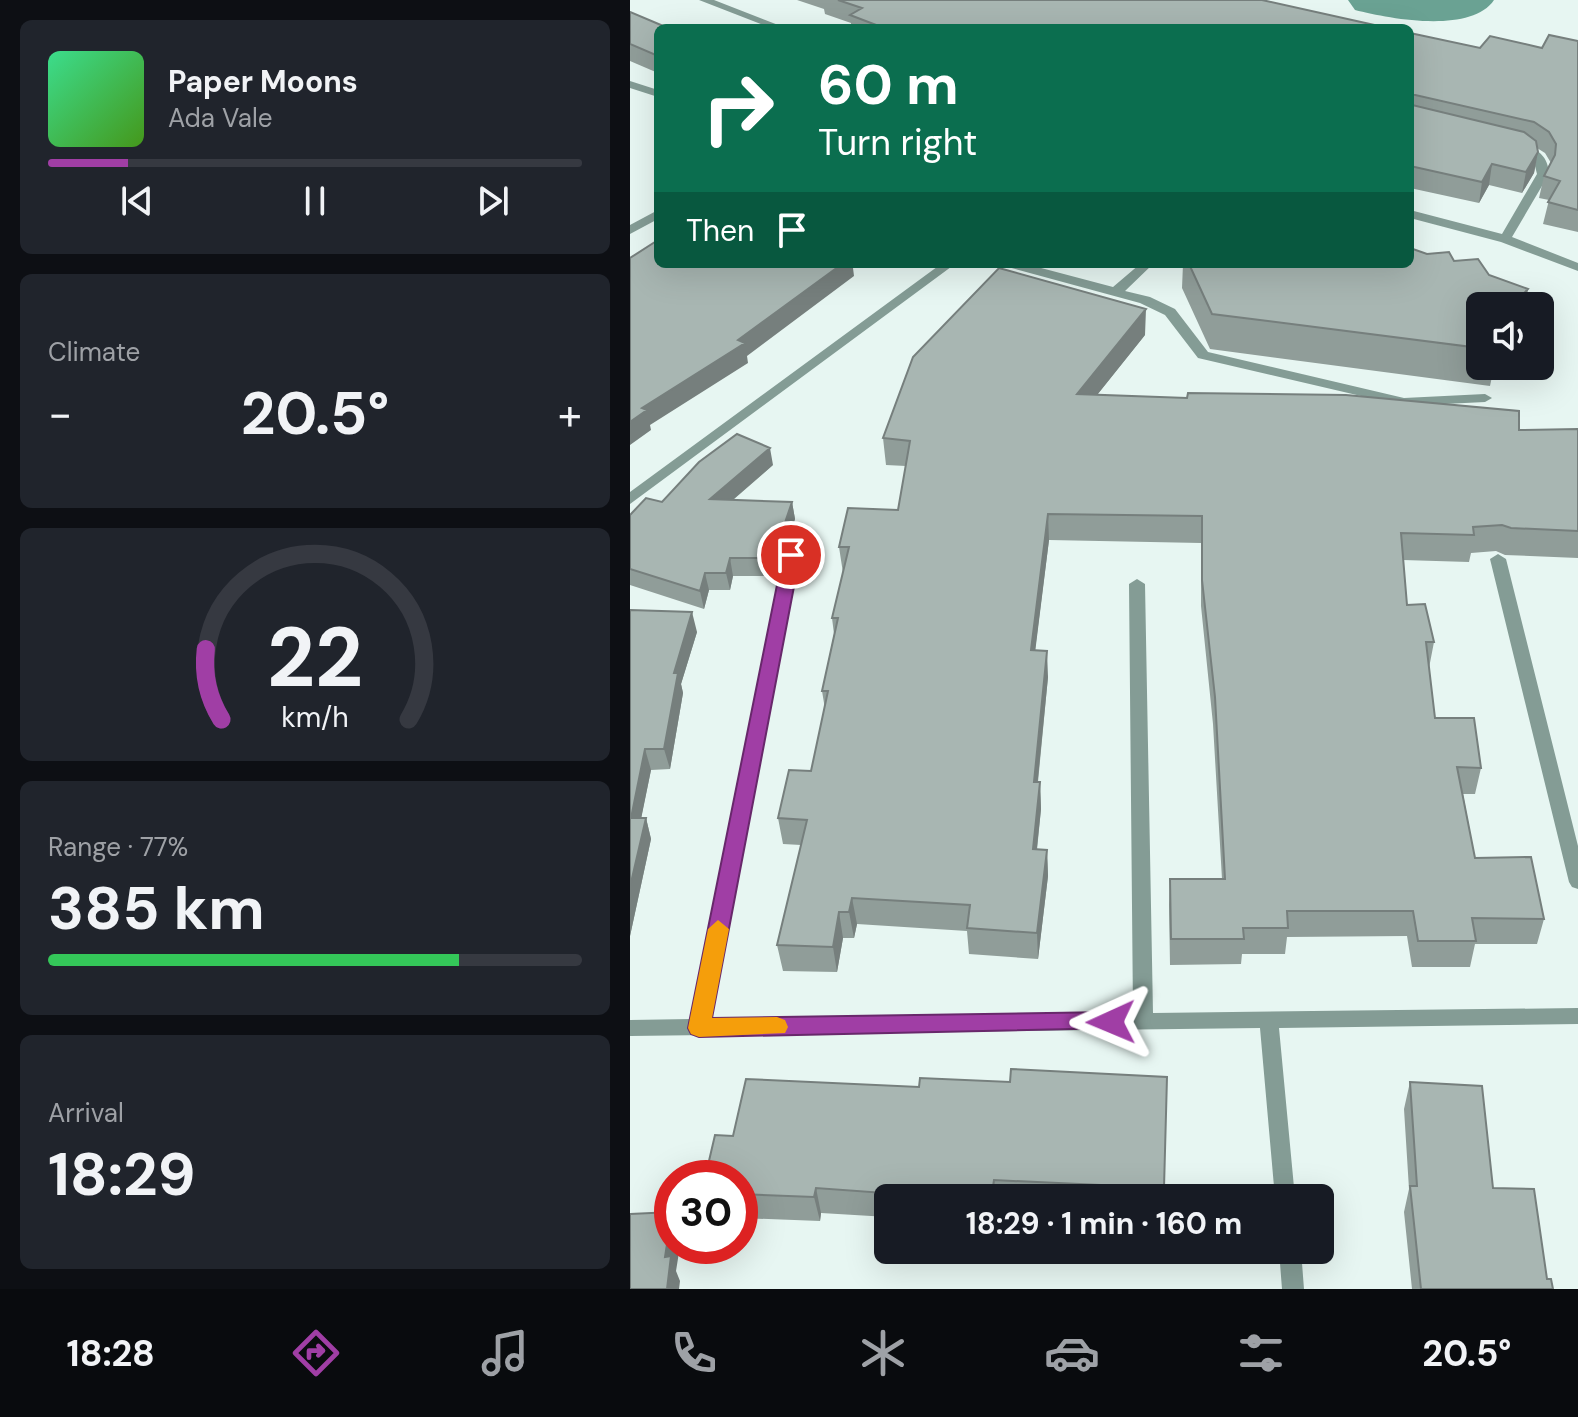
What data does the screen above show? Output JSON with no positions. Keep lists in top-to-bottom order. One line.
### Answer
{"page":{"turn":["60 m","Turn right"],"song":["Paper Moons","Ada Vale"],"then":"Then","tile":["Climate",["Range · 77%","385 km"],["Arrival","18:29"]],"heat":["−","20.5°","+"],"limit":"30","trip":"18:29 · 1 min · 160 m","tabs":["18:28","20.5°"],"gauge":["22","km/h"]}}
